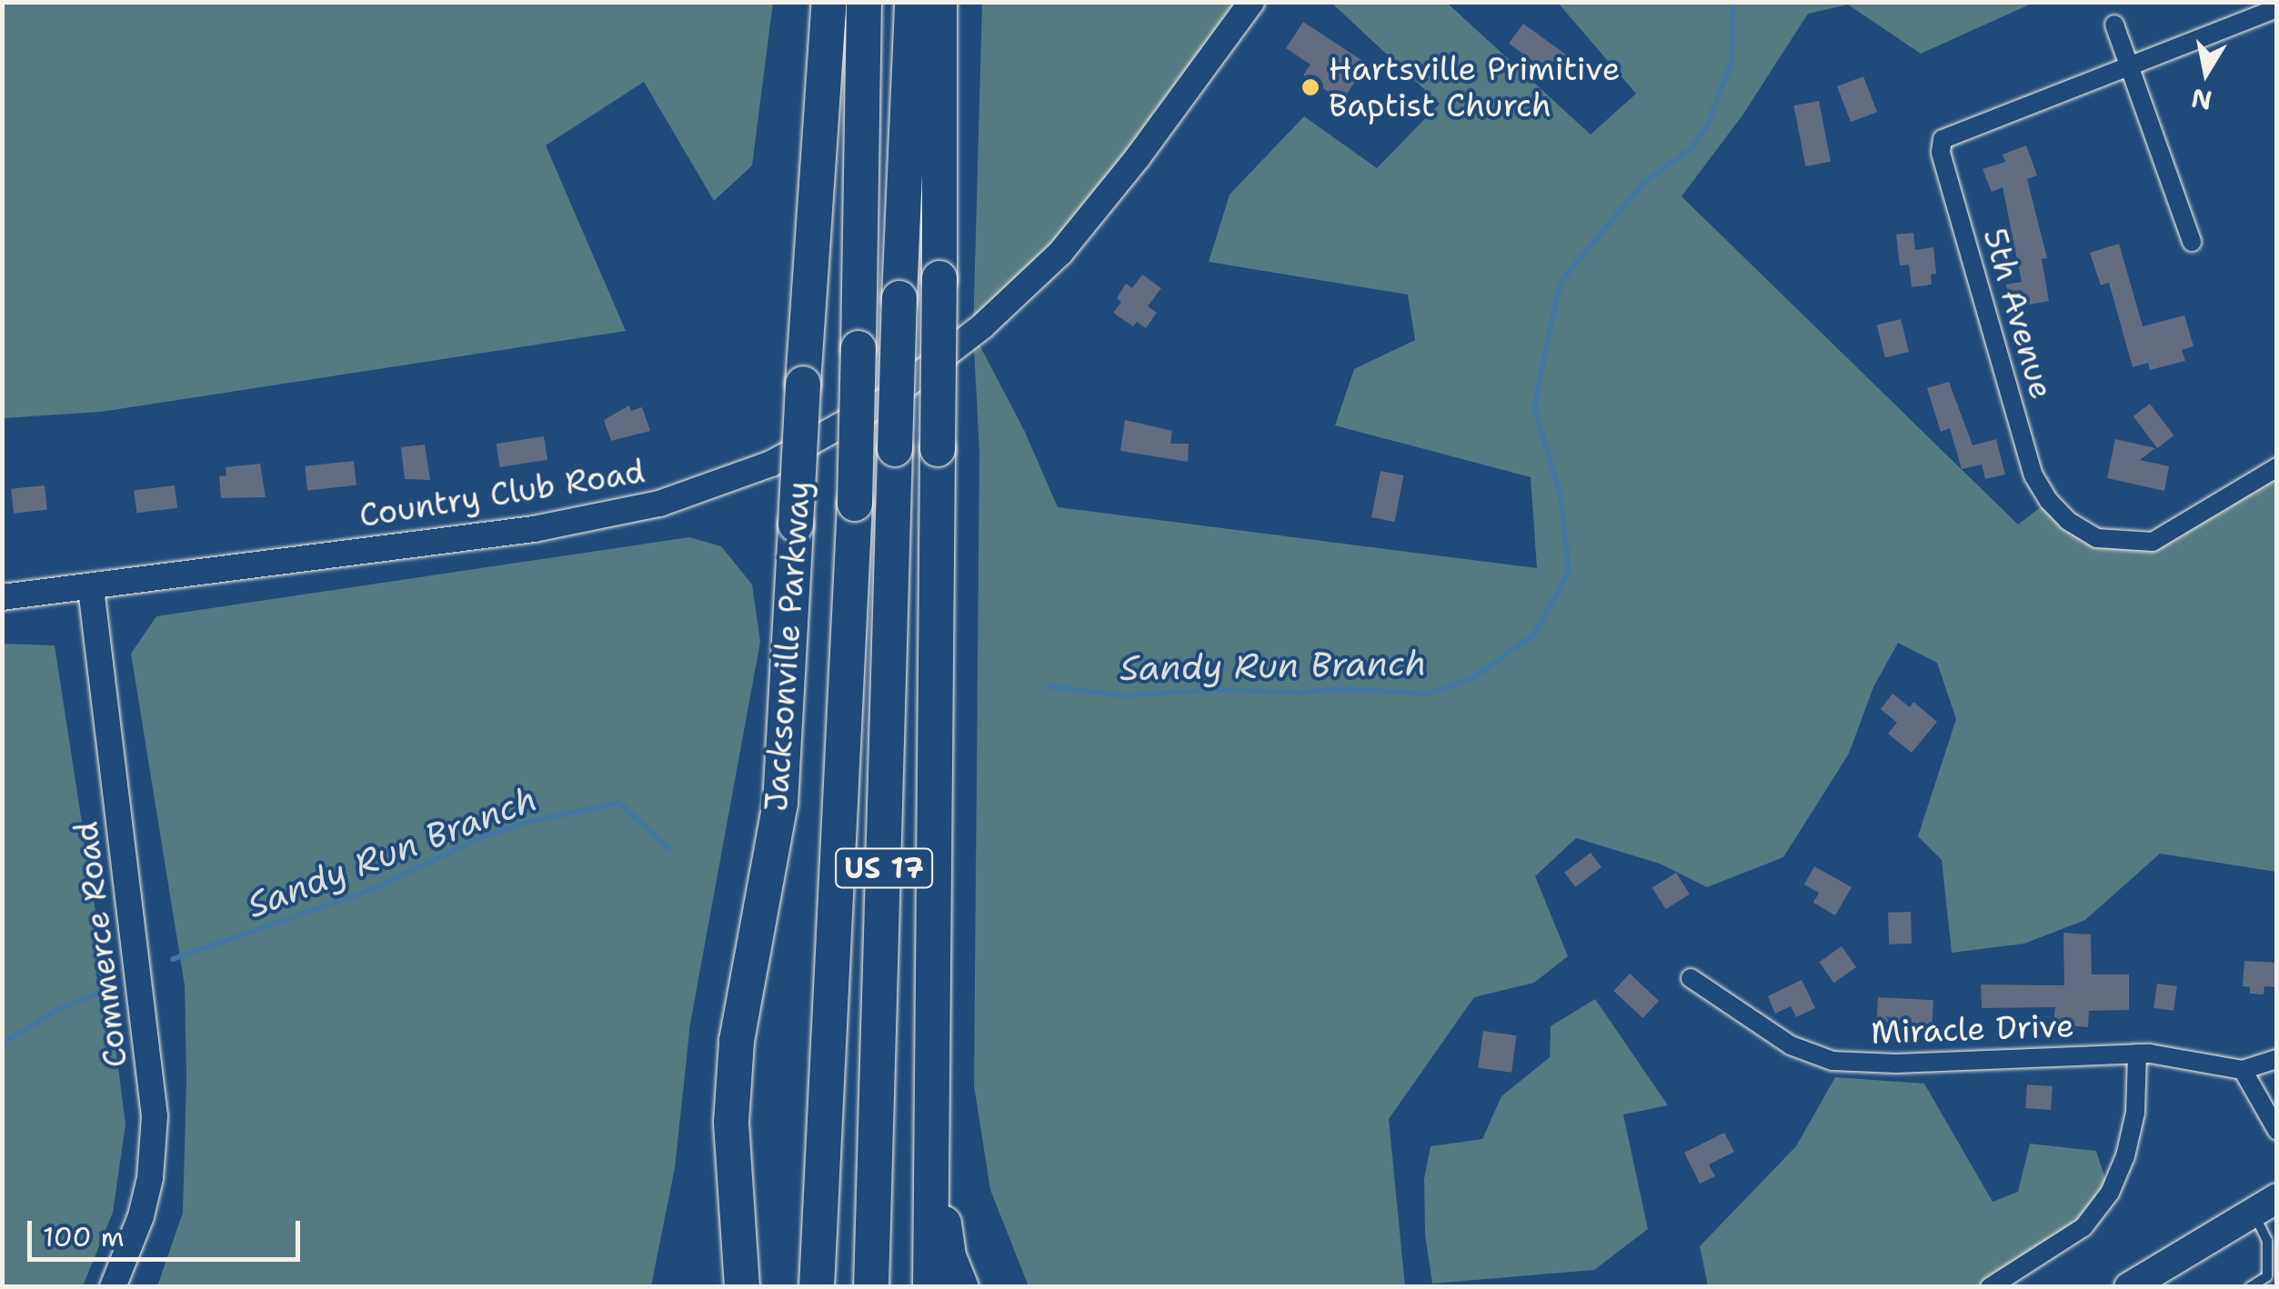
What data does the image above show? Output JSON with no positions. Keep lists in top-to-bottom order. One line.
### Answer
{"streets":{"highway":["Jacksonville Parkway","US 17"],"main road":["Country Club Road","Commerce Road"],"street":["5th Avenue","Miracle Drive"]},"crossings":[["Country Club Road","Commerce Road"]],"water":["Sandy Run Branch"],"places":["Hartsville Primitive Baptist Church"],"scale_bar":"100 m","north":"bottom"}
